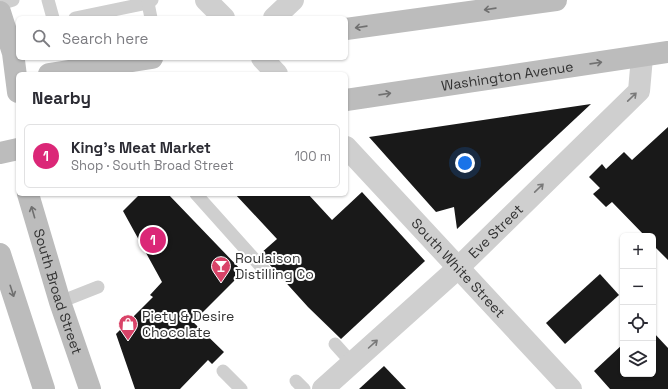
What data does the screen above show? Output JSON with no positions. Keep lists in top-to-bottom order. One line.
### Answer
{"streets":{"street":["Washington Avenue","Eve Street","South White Street","South Broad Street"]},"crossings":[["Washington Avenue","Eve Street"],["Eve Street","South White Street"]],"one_way":["Eve Street"],"places":{"bar":["Roulaison Distilling Co"],"shop":["Piety & Desire Chocolate"]},"page":{"search":"Search here","heading":"Nearby","list":[{"mark":"1","name":"King's Meat Market","note":"Shop · South Broad Street","value":"100 m"}],"pins":"1","map_buttons":["+","−"]}}
